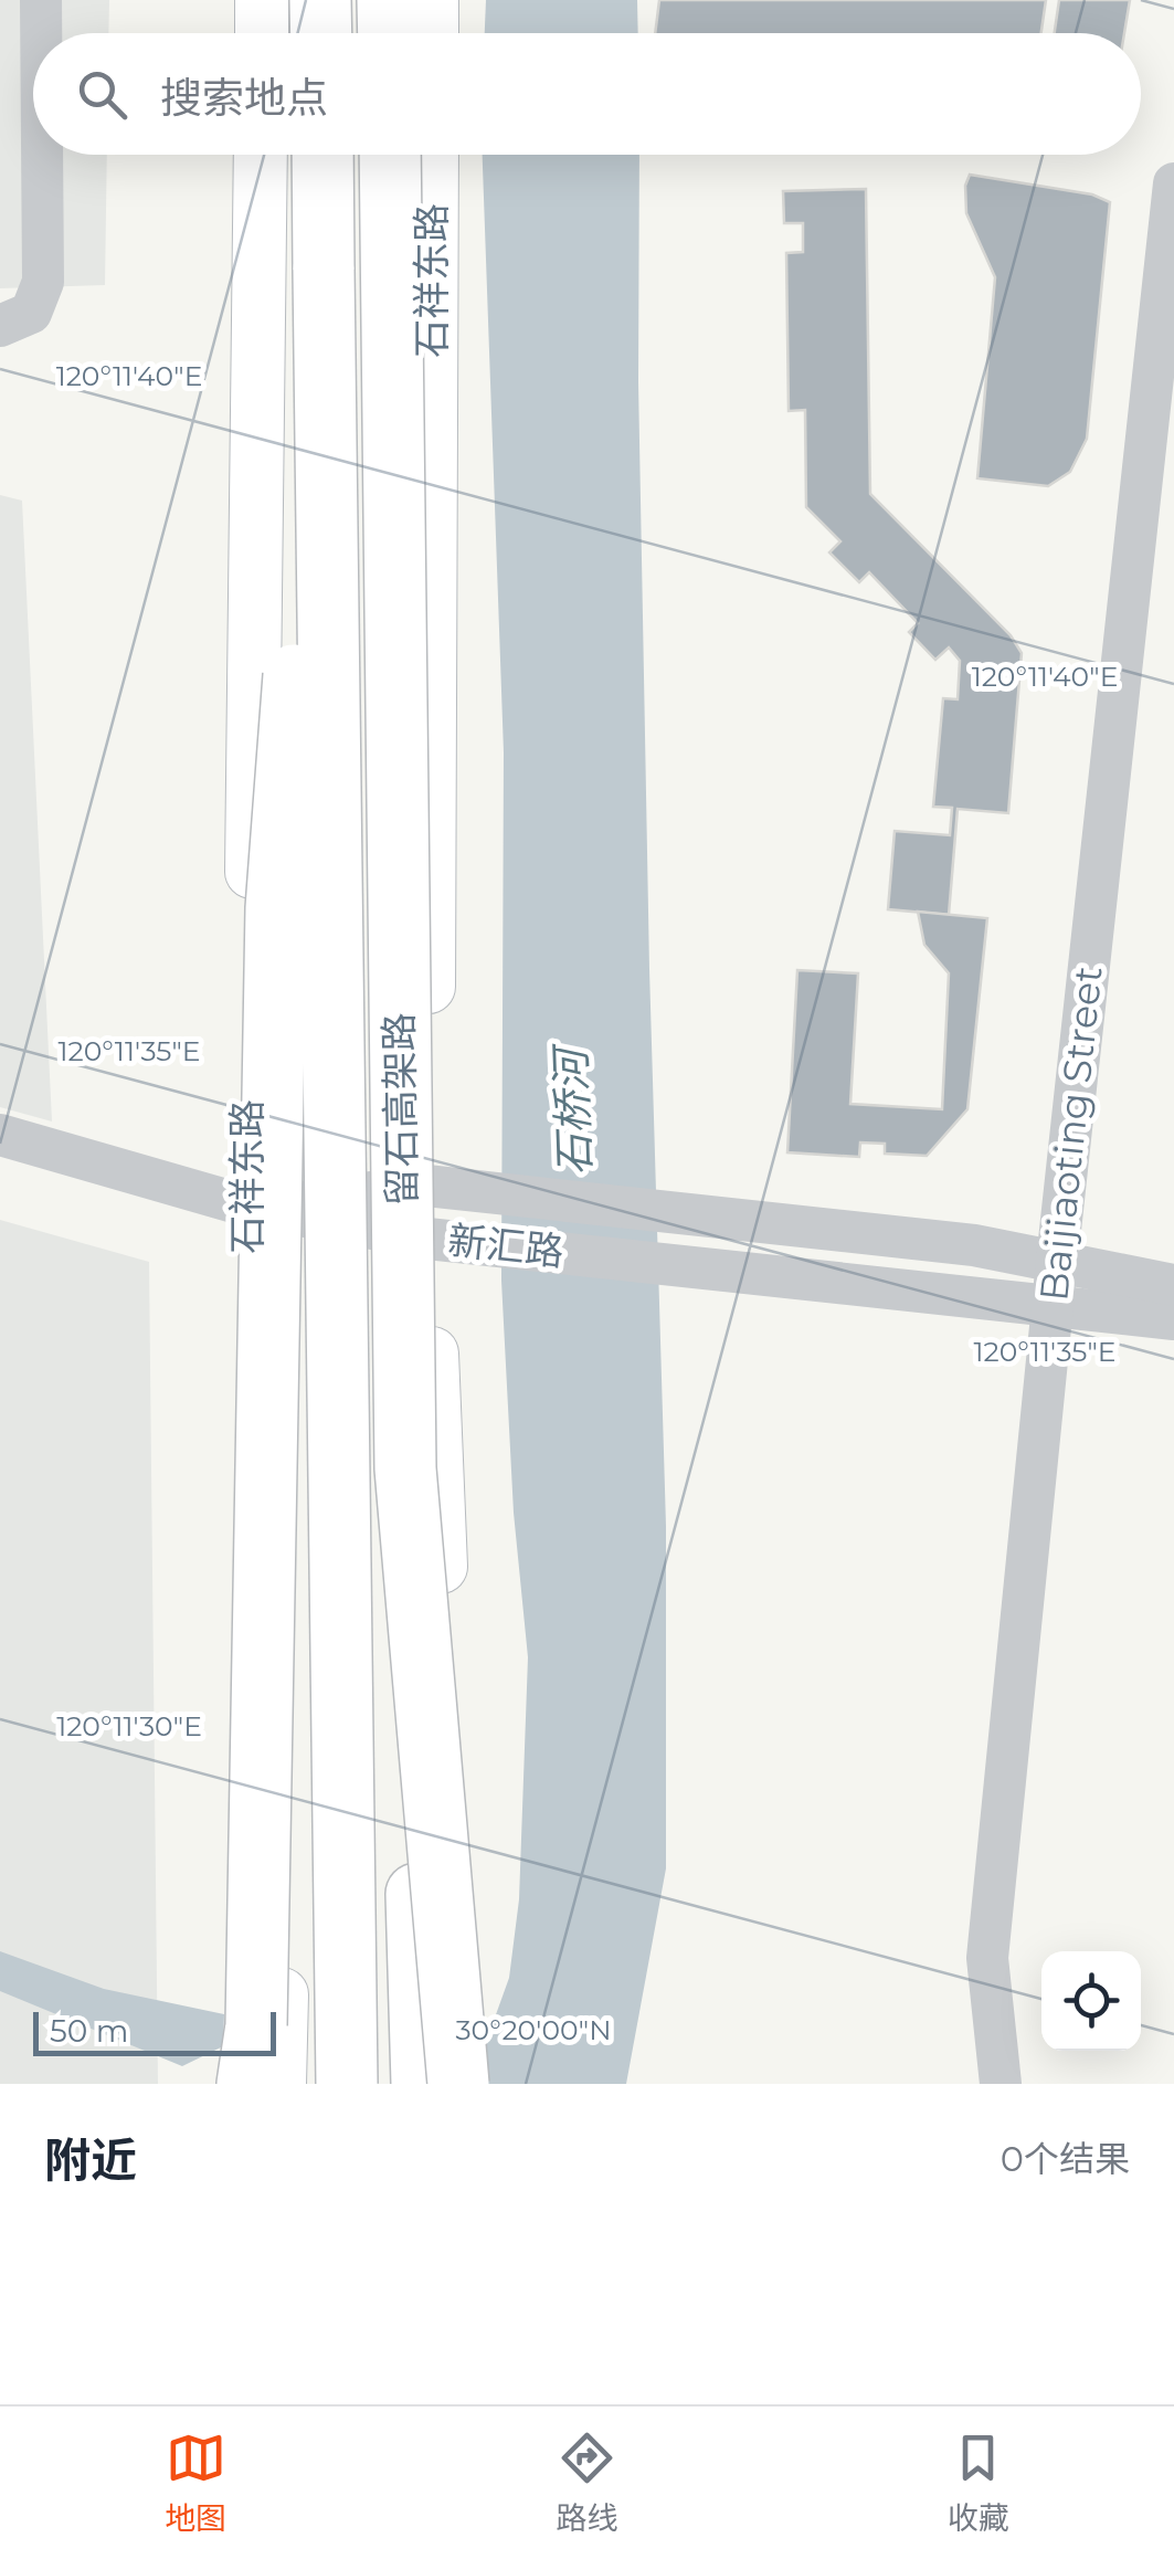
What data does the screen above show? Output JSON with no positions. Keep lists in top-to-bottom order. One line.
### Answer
{"streets":{"highway":["留石高架路"],"main road":["石祥东路"],"street":["Baijiaoting Street","新汇路"]},"crossings":[["石祥东路","新汇路"],["Baijiaoting Street","新汇路"]],"water":["石桥河"],"scale_bar":"50 m","page":{"search":"搜索地点","scale":"50 m","heading":["附近","0个结果"],"nav":["地图","路线","收藏"]},"coordinates":["120°11'40\"E","120°11'35\"E","120°11'30\"E","30°20'00\"N"]}
